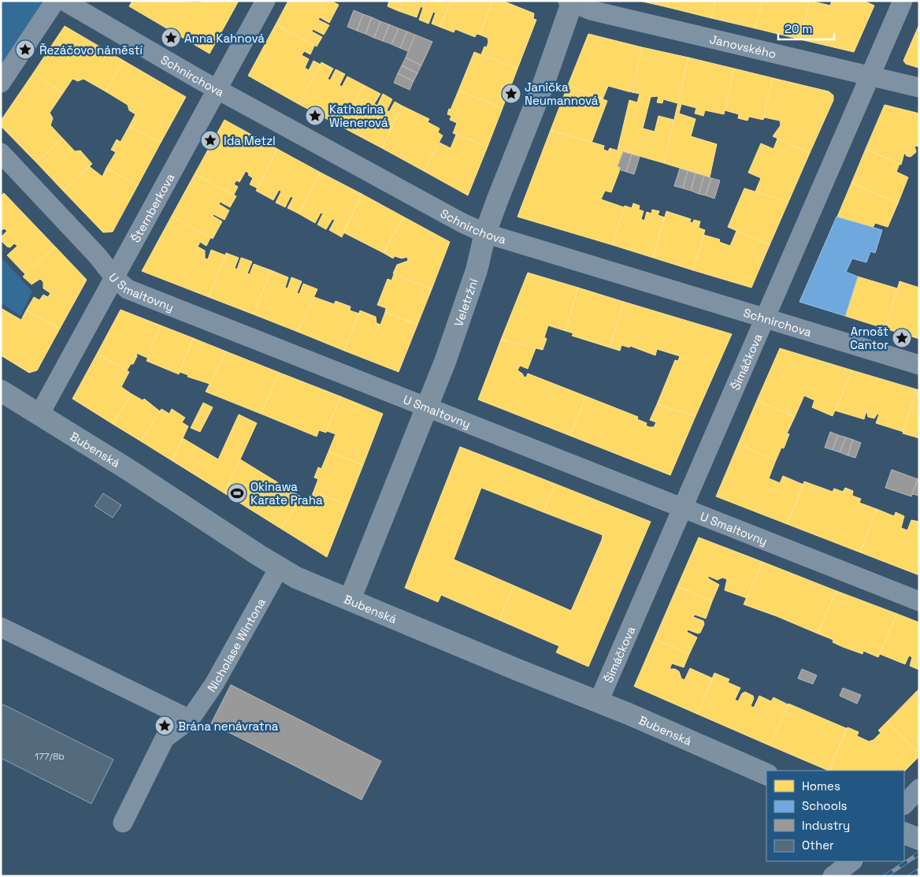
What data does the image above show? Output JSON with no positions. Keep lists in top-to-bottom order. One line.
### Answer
{"streets":{"main road":["Veletržní","Bubenská"],"street":["Janovského","Schnirchova","Šternberkova","U Smaltovny","Šimáčkova","Nicholase Wintona"]},"crossings":[["Janovského","Veletržní"],["Janovského","Šimáčkova"],["Schnirchova","Šternberkova"],["Schnirchova","Veletržní"],["Schnirchova","Šimáčkova"],["Šternberkova","U Smaltovny"],["Šternberkova","Bubenská"],["U Smaltovny","Veletržní"],["U Smaltovny","Šimáčkova"],["Veletržní","Bubenská"],["Šimáčkova","Bubenská"],["Bubenská","Nicholase Wintona"]],"places":{"place":["Anna Kahnová","Řezáčovo náměstí","Janička Neumannová","Katharina Wienerová","Ida Metzl","Arnošt Cantor","Brána nenávratna"],"sports":["Okinawa Karate Praha"]},"house_numbers":["177/8b"],"legend":["Homes","Schools","Industry","Other"],"scale_bar":"20 m"}
